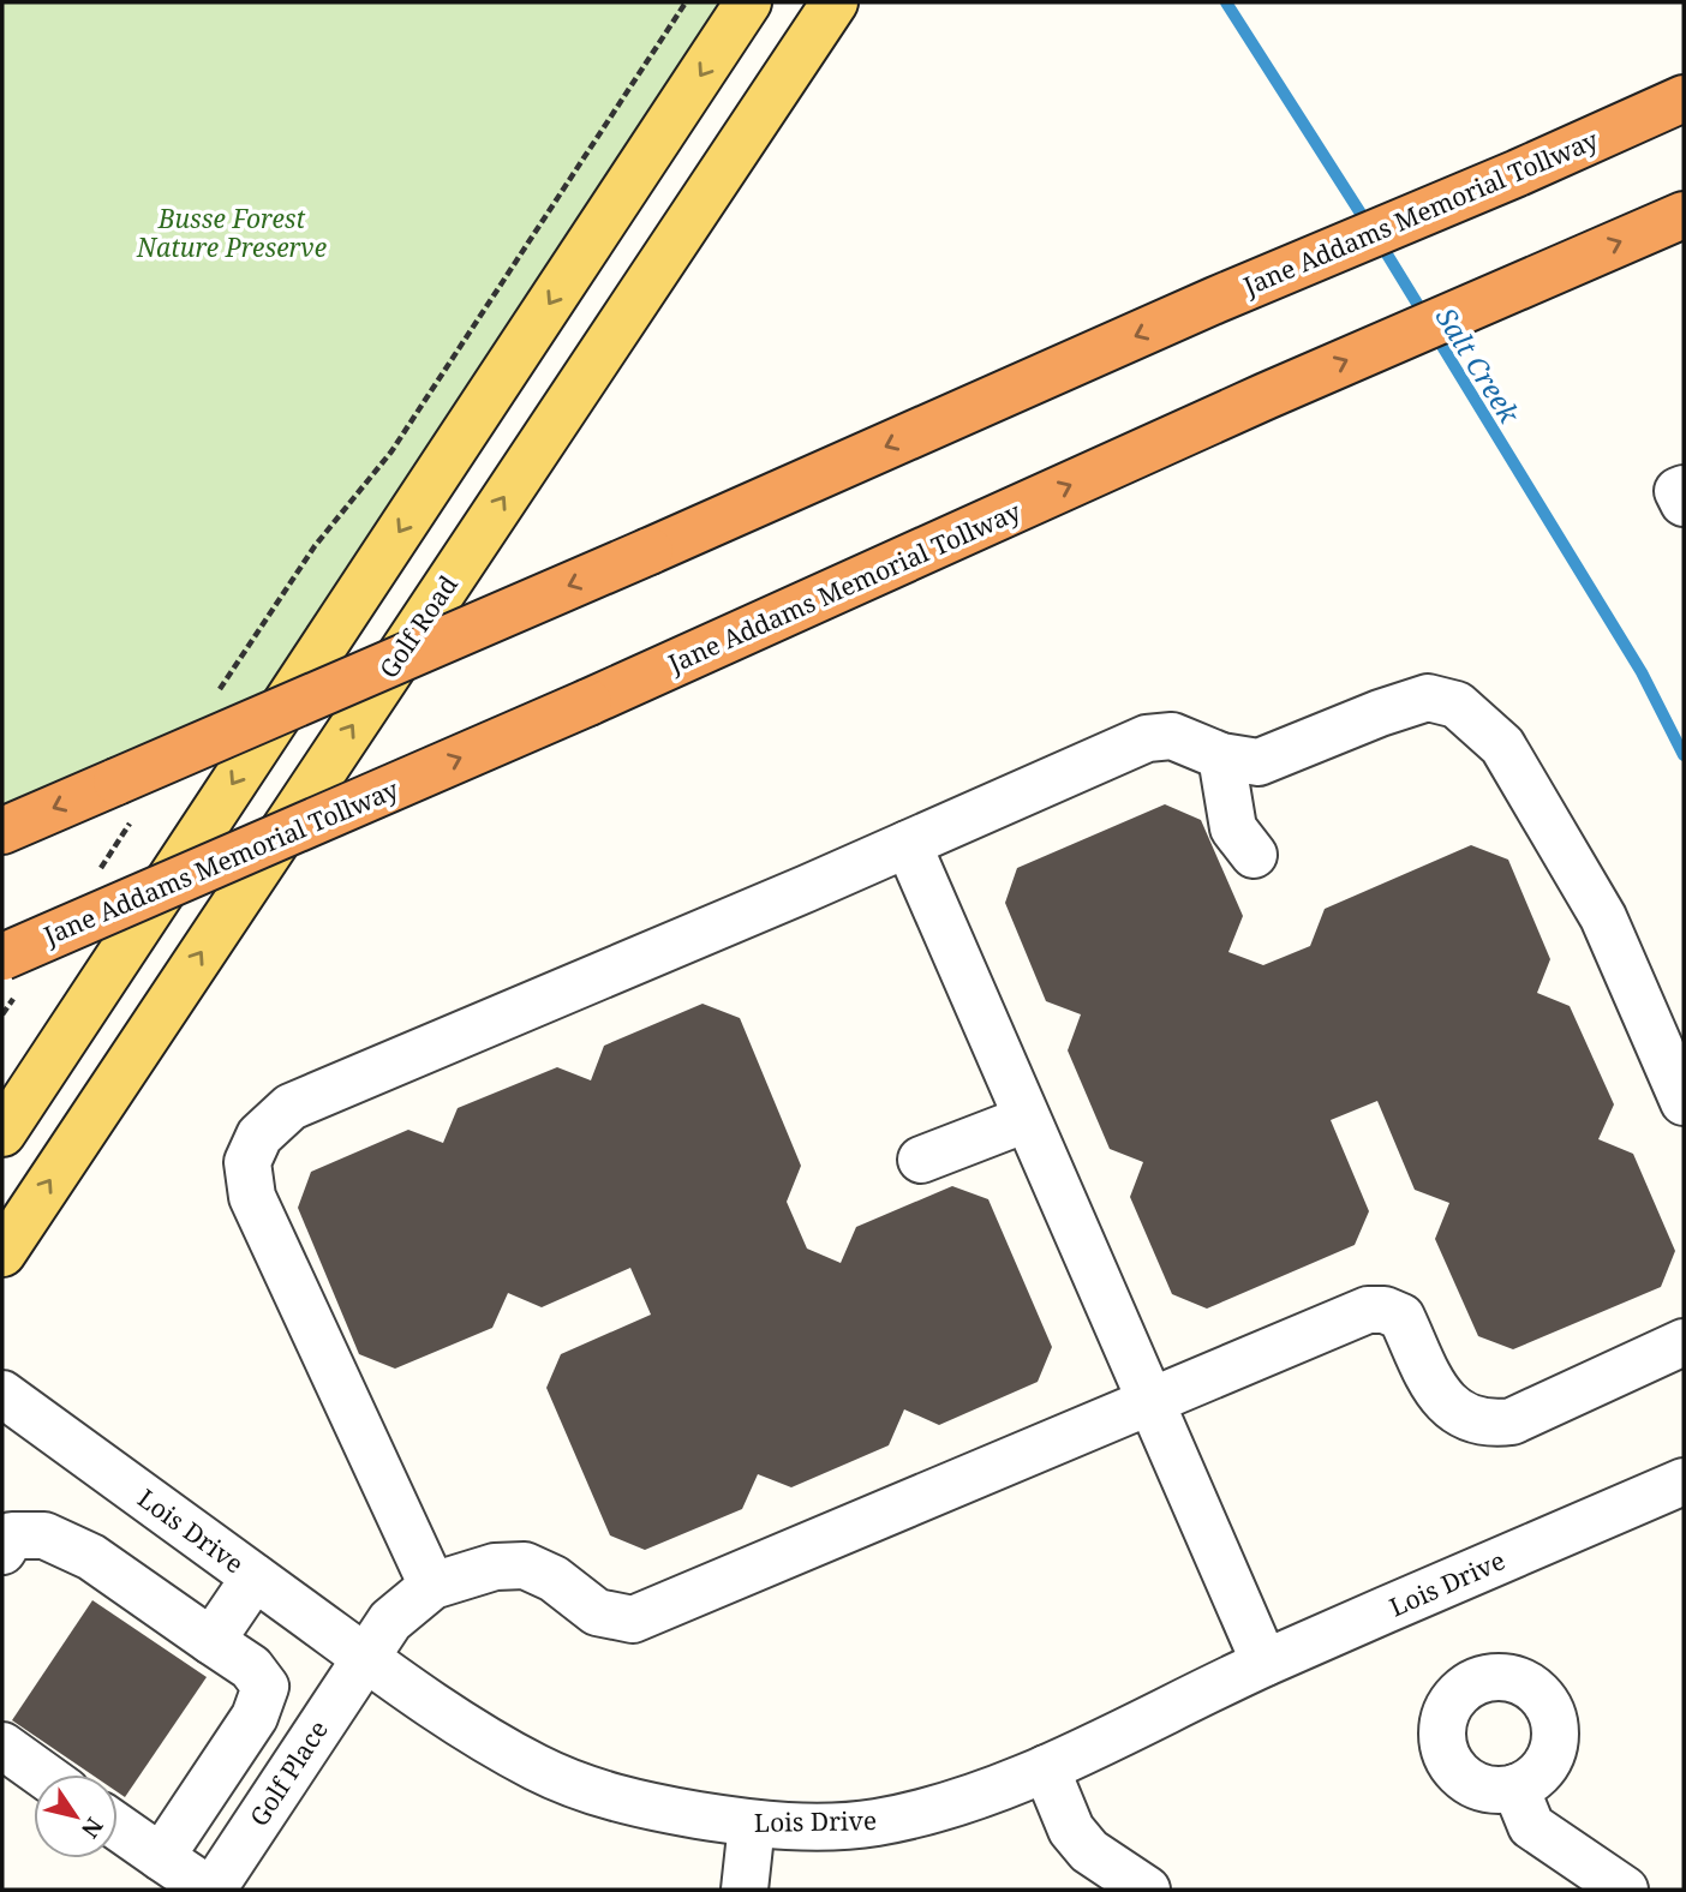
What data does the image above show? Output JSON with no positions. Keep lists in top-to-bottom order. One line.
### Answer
{"streets":{"highway":["Jane Addams Memorial Tollway"],"main road":["Golf Road"],"street":["Lois Drive","Golf Place"]},"crossings":[["Lois Drive","Golf Place"]],"water":["Salt Creek"],"parks":["Busse Forest Nature Preserve"],"north":"bottom right"}
